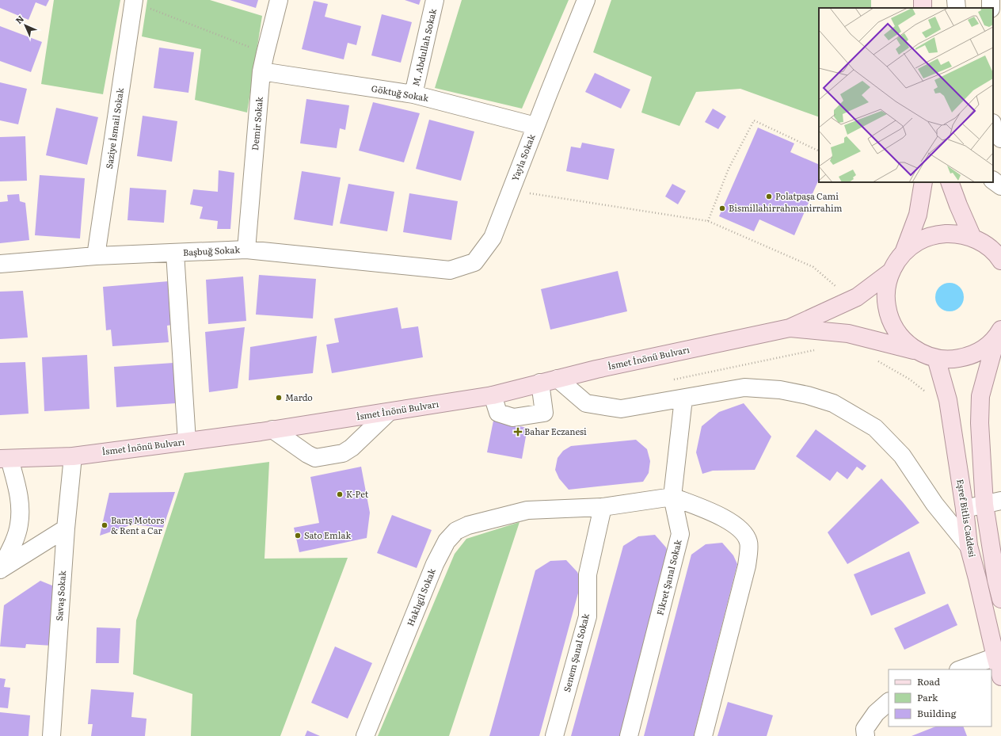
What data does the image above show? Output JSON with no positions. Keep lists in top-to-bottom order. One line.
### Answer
{"streets":{"main road":["İsmet İnönü Bulvarı","Eşref Bitlis Caddesi"],"street":["M. Abdullah Sokak","Göktuğ Sokak","Demir Sokak","Saziye İsmail Sokak","Yayla Sokak","Başbuğ Sokak","Fikret Şanal Sokak","Savaş Sokak","Haklıgil Sokak","Senem Şanal Sokak"]},"crossings":[["M. Abdullah Sokak","Göktuğ Sokak"],["Göktuğ Sokak","Demir Sokak"],["Göktuğ Sokak","Yayla Sokak"],["Demir Sokak","Başbuğ Sokak"],["Saziye İsmail Sokak","Başbuğ Sokak"],["Yayla Sokak","Başbuğ Sokak"],["İsmet İnönü Bulvarı","Savaş Sokak"],["Haklıgil Sokak","Senem Şanal Sokak"]],"places":{"other":["Polatpaşa Cami","Bismillahirrahmanirrahim","Mardo","K-Pet","Barış Motors & Rent a Car","Sato Emlak"],"health":["Bahar Eczanesi"]},"legend":["Road","Park","Building"],"north":"top left"}
